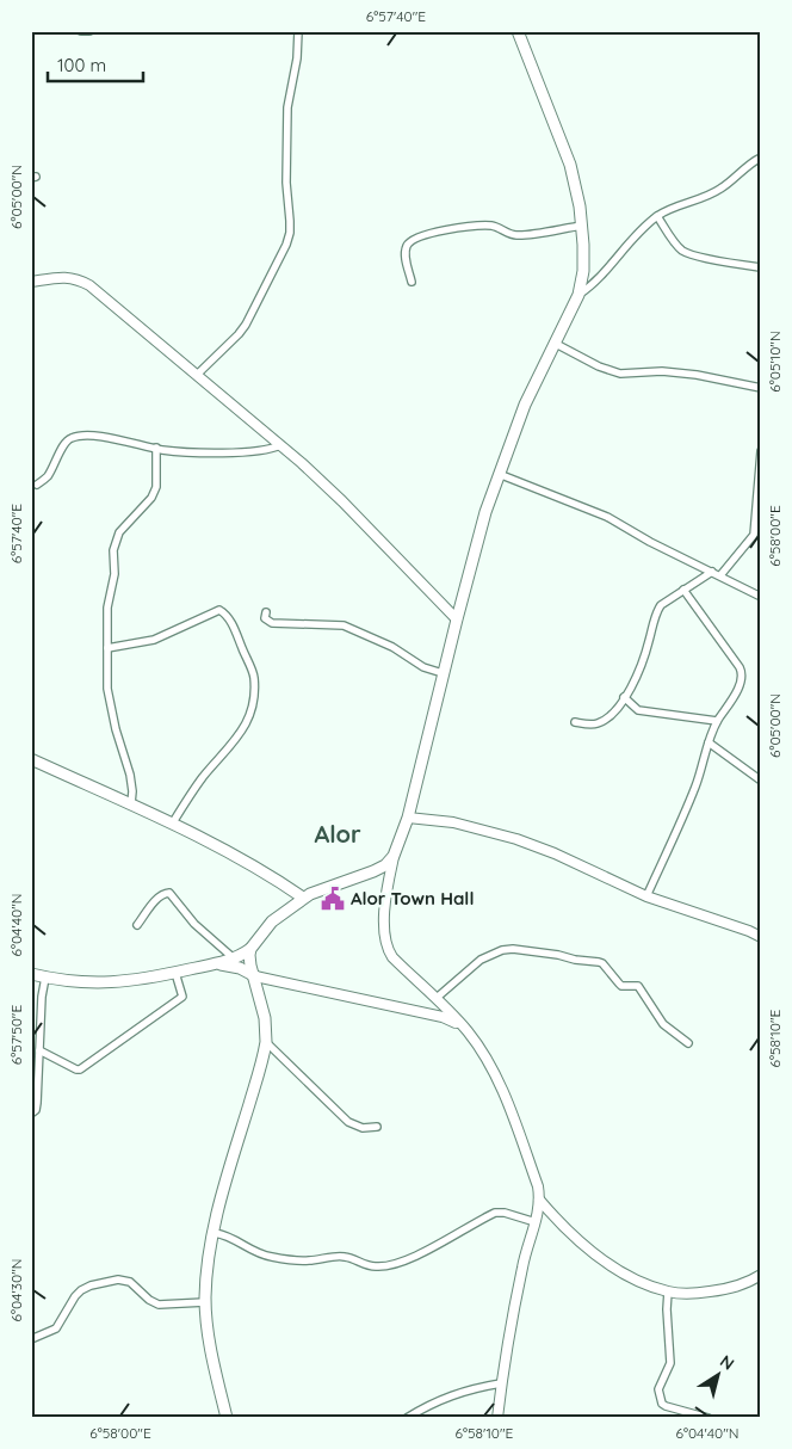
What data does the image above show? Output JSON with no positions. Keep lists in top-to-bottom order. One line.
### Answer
{"districts":["Alor"],"places":{"public building":["Alor Town Hall"]},"scale_bar":"100 m","north":"top right","coordinates":["6°57'40\"E","6°05'00\"N","6°05'10\"N","6°58'00\"E","6°04'40\"N","6°57'50\"E","6°58'10\"E","6°04'30\"N"]}
